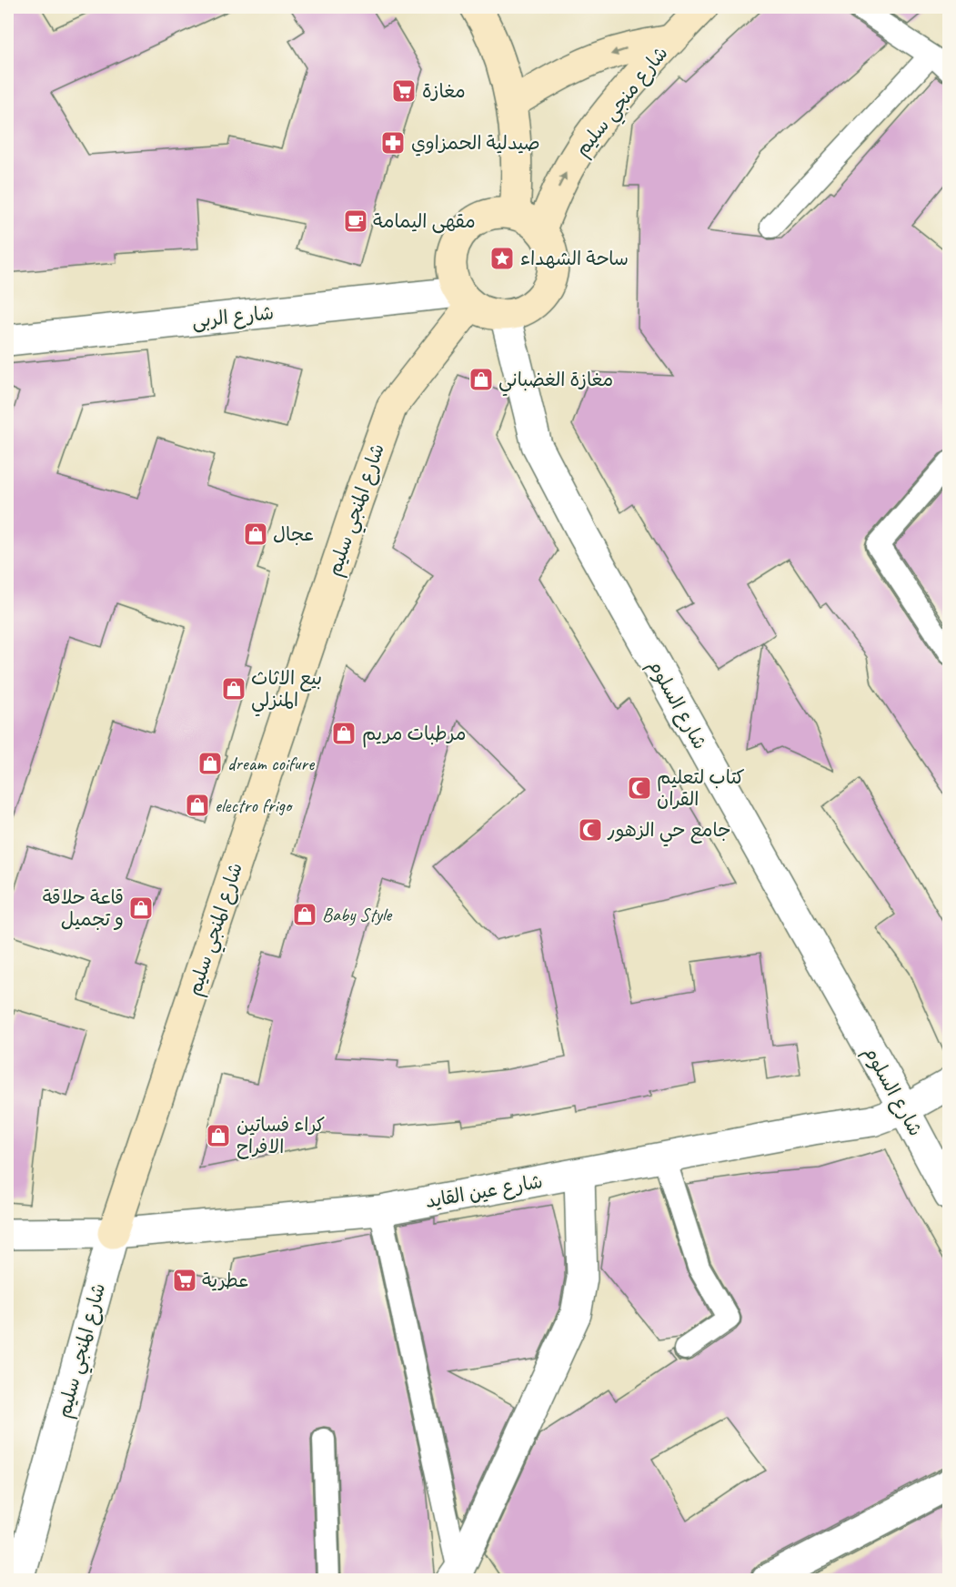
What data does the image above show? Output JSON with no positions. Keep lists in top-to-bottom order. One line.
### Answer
{"streets":{"street":["شارع منجي سليم","شارع الربى","شارع المنجي سليم","شارع السلوم","شارع عين القايد"]},"crossings":[["شارع منجي سليم","شارع الربى"],["شارع منجي سليم","شارع المنجي سليم"],["شارع منجي سليم","شارع السلوم"],["شارع الربى","شارع المنجي سليم"],["شارع الربى","شارع السلوم"],["شارع المنجي سليم","شارع السلوم"],["شارع المنجي سليم","شارع عين القايد"],["شارع السلوم","شارع عين القايد"]],"places":{"supermarket":["مغازة","عطرية"],"pharmacy":["صيدلية الحمزاوي"],"cafe":["مقهى اليمامة"],"place":["ساحة الشهداء"],"shop":["مغازة الغضباني","عجال","بيع الاثاث المنزلي","مرطبات مريم","dream coifure","electro frigo","قاعة حلاقة و تجميل","Baby Style","كراء فساتين الافراح"],"mosque":["كتاب لتعليم القران","جامع حي الزهور"]}}
